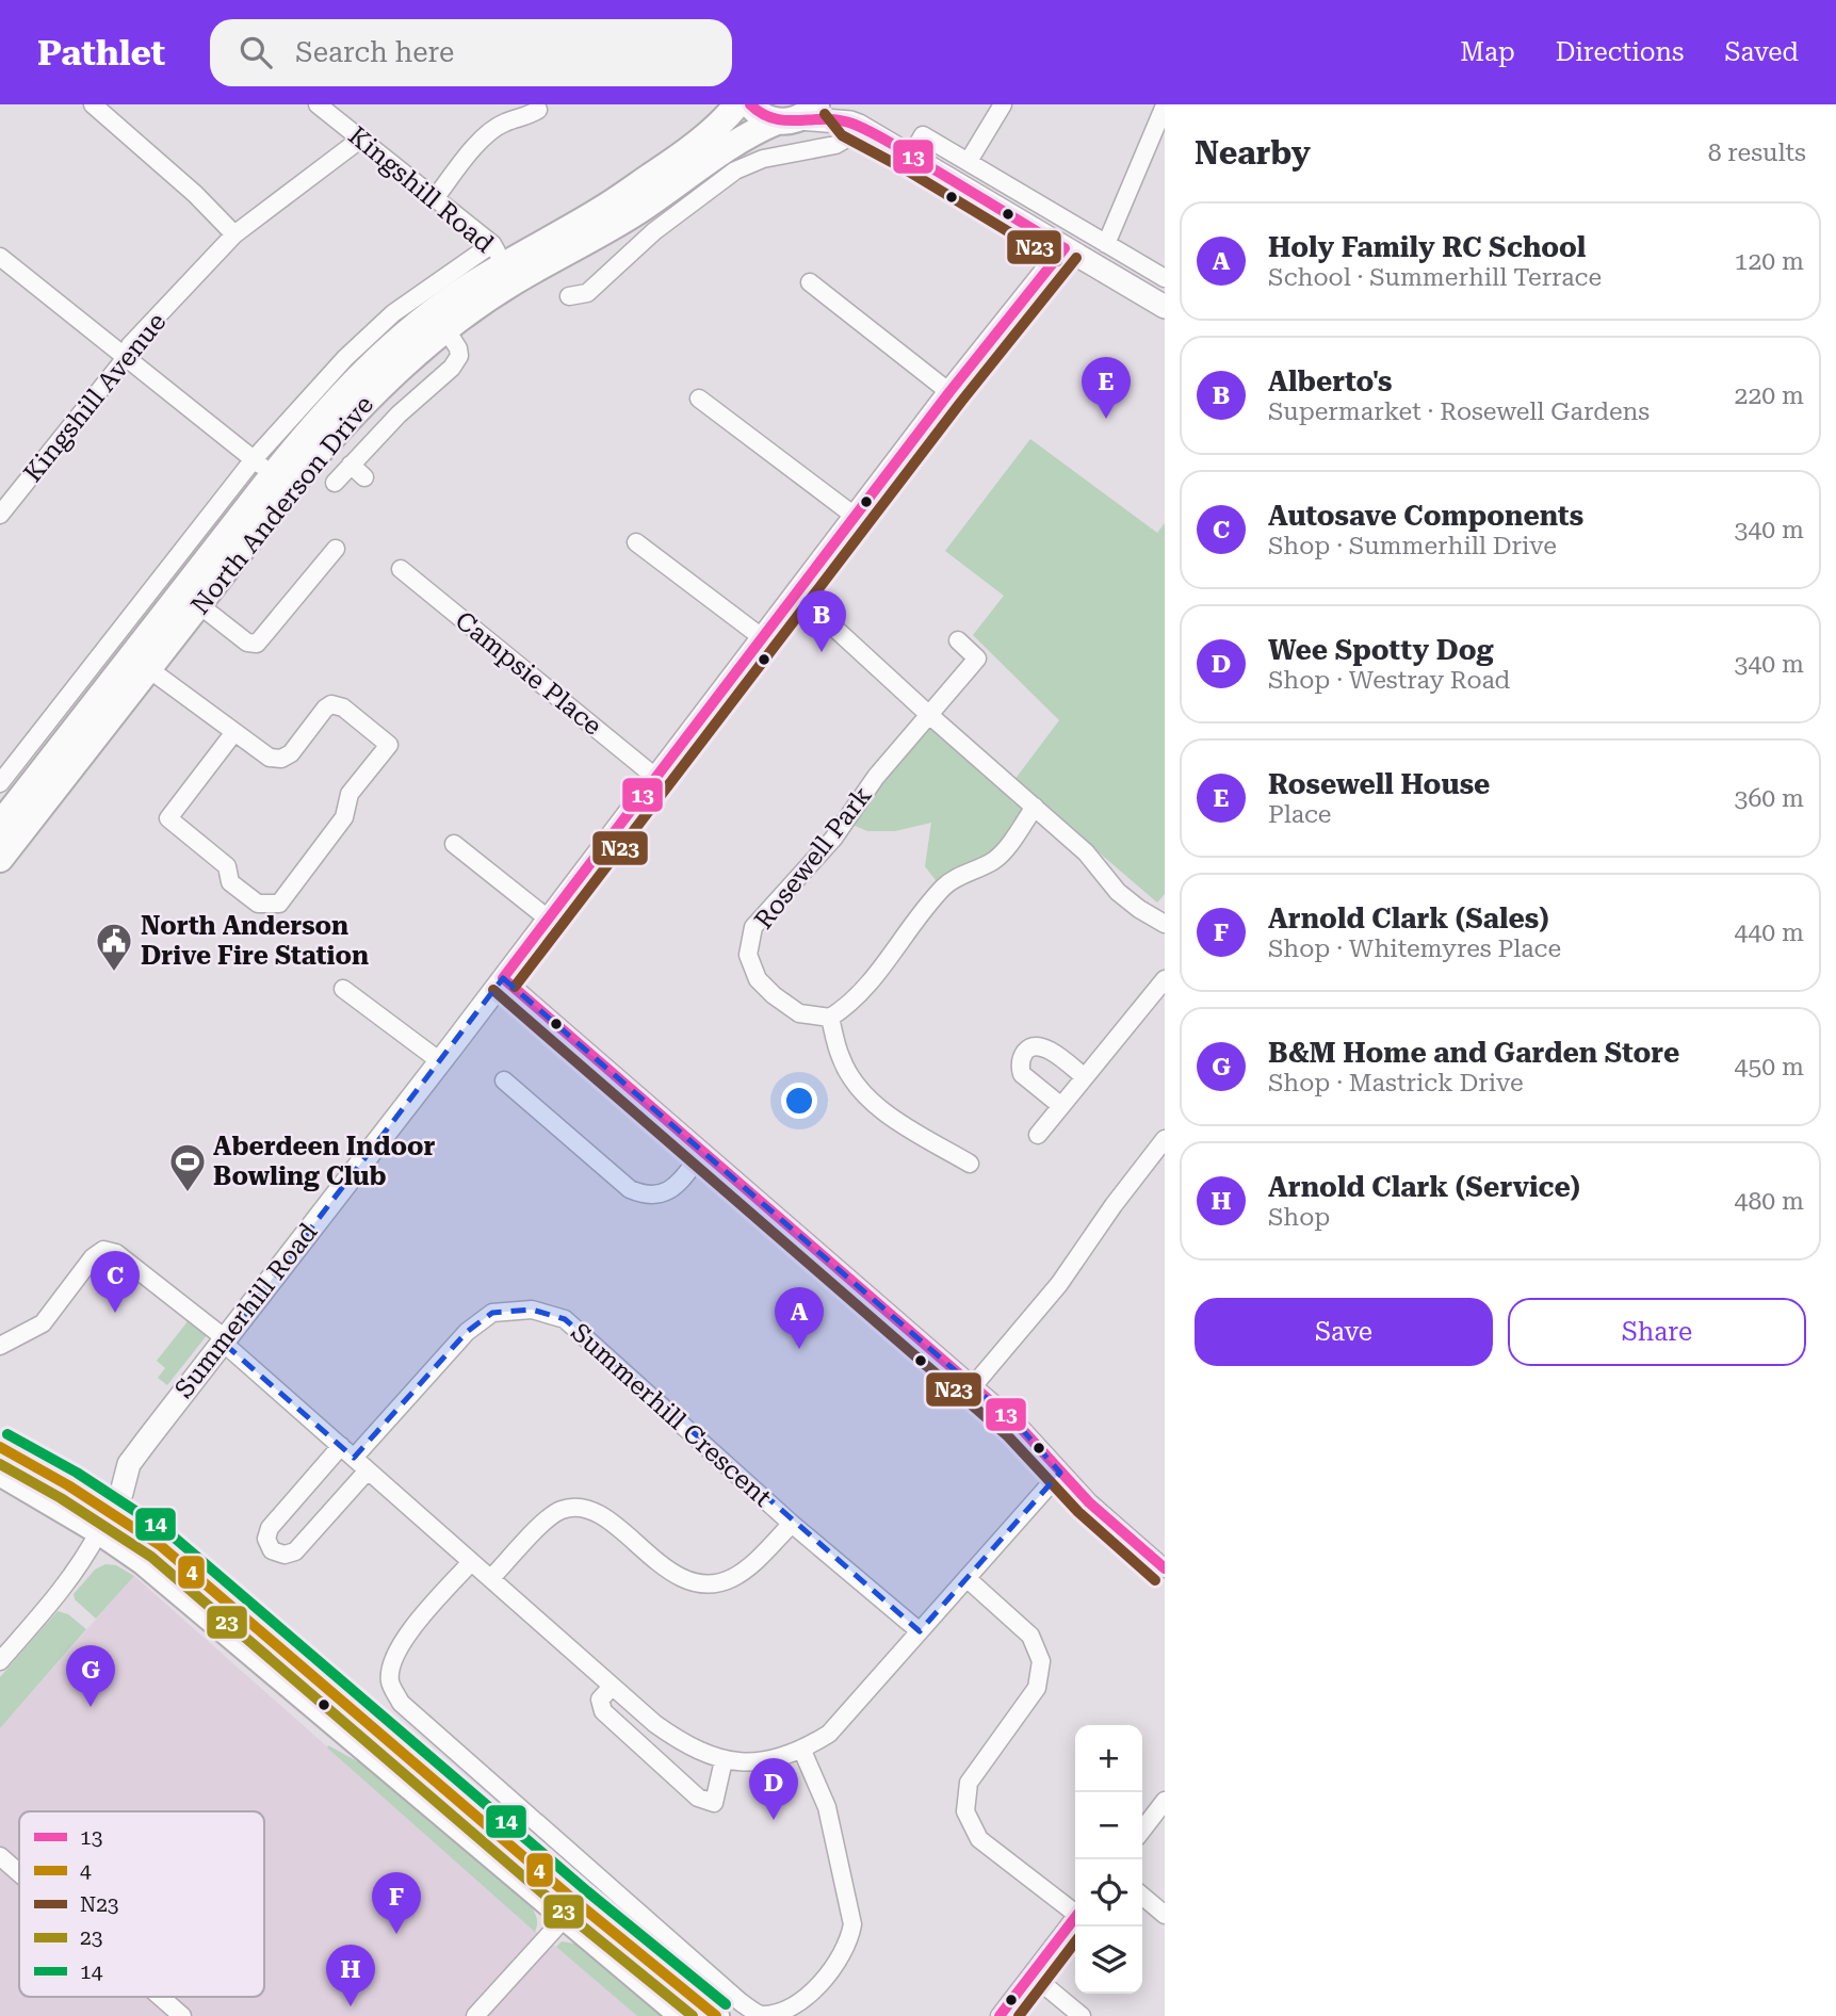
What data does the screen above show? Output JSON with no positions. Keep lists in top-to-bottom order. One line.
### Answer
{"streets":{"main road":["North Anderson Drive"],"street":["Kingshill Road","Kingshill Avenue","Campsie Place","Rosewell Park","Summerhill Road","Summerhill Crescent"]},"crossings":[["Kingshill Road","Kingshill Avenue"],["Kingshill Road","North Anderson Drive"],["Campsie Place","Summerhill Road"]],"places":{"public building":["North Anderson Drive Fire Station"],"sports":["Aberdeen Indoor Bowling Club"]},"lines":["transit line 13","transit line N23","transit line 14","transit line 4","transit line 23"],"legend":["13","4","N23","23","14"],"page":{"header":"Pathlet","search":"Search here","nav":["Map","Directions","Saved"],"heading":["Nearby","8 results"],"list":[{"mark":"A","name":"Holy Family RC School","note":"School · Summerhill Terrace","value":"120 m"},{"mark":"B","name":"Alberto's","note":"Supermarket · Rosewell Gardens","value":"220 m"},{"mark":"C","name":"Autosave Components","note":"Shop · Summerhill Drive","value":"340 m"},{"mark":"D","name":"Wee Spotty Dog","note":"Shop · Westray Road","value":"340 m"},{"mark":"E","name":"Rosewell House","note":"Place","value":"360 m"},{"mark":"F","name":"Arnold Clark (Sales)","note":"Shop · Whitemyres Place","value":"440 m"},{"mark":"G","name":"B&M Home and Garden Store","note":"Shop · Mastrick Drive","value":"450 m"},{"mark":"H","name":"Arnold Clark (Service)","note":"Shop","value":"480 m"}],"pins":["E","B","C","A","G","D","F","H"],"buttons":["Save","Share"],"map_buttons":["+","−"]}}
